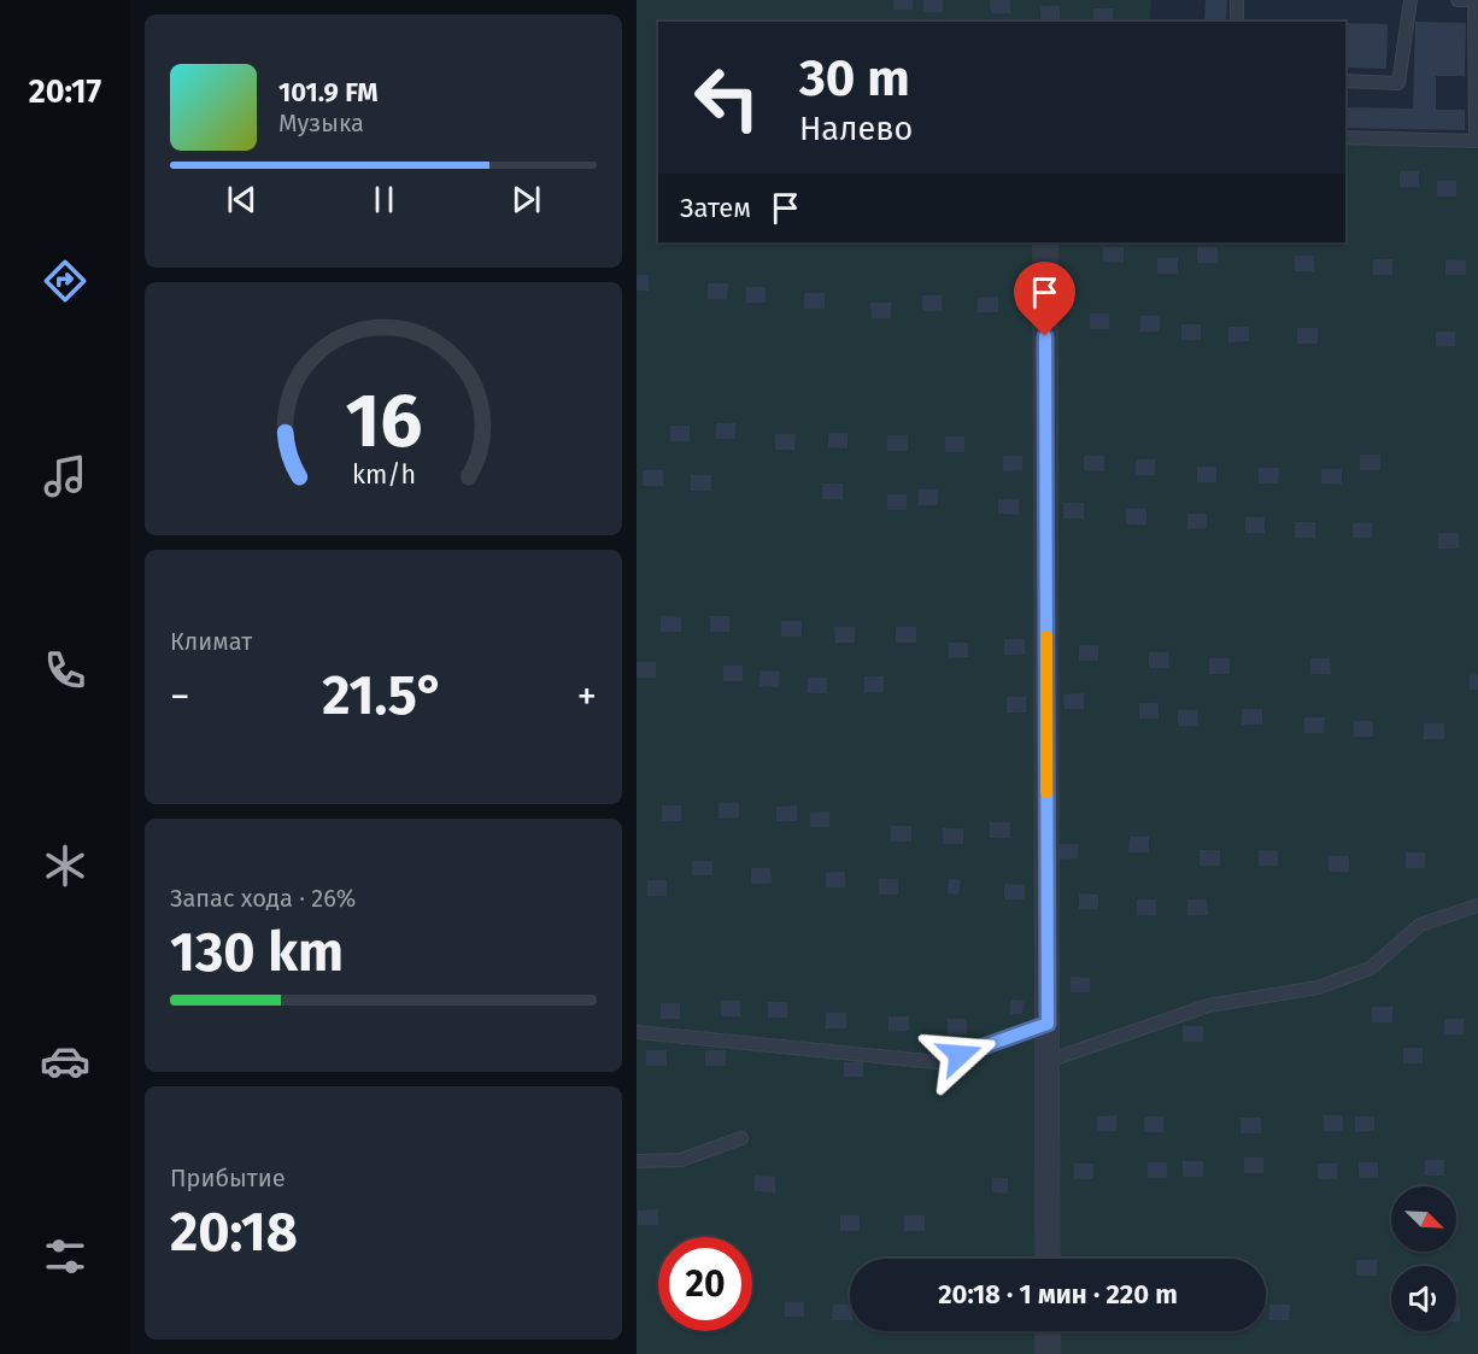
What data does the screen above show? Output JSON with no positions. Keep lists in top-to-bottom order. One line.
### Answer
{"north":"bottom right","page":{"tabs":"20:17","turn":["30 m","Налево"],"song":["101.9 FM","Музыка"],"then":"Затем","tile":["Климат",["Запас хода · 26%","130 km"],["Прибытие","20:18"]],"heat":["−","21.5°","+"],"limit":"20","trip":"20:18 · 1 мин · 220 m","gauge":["16","km/h"]}}
